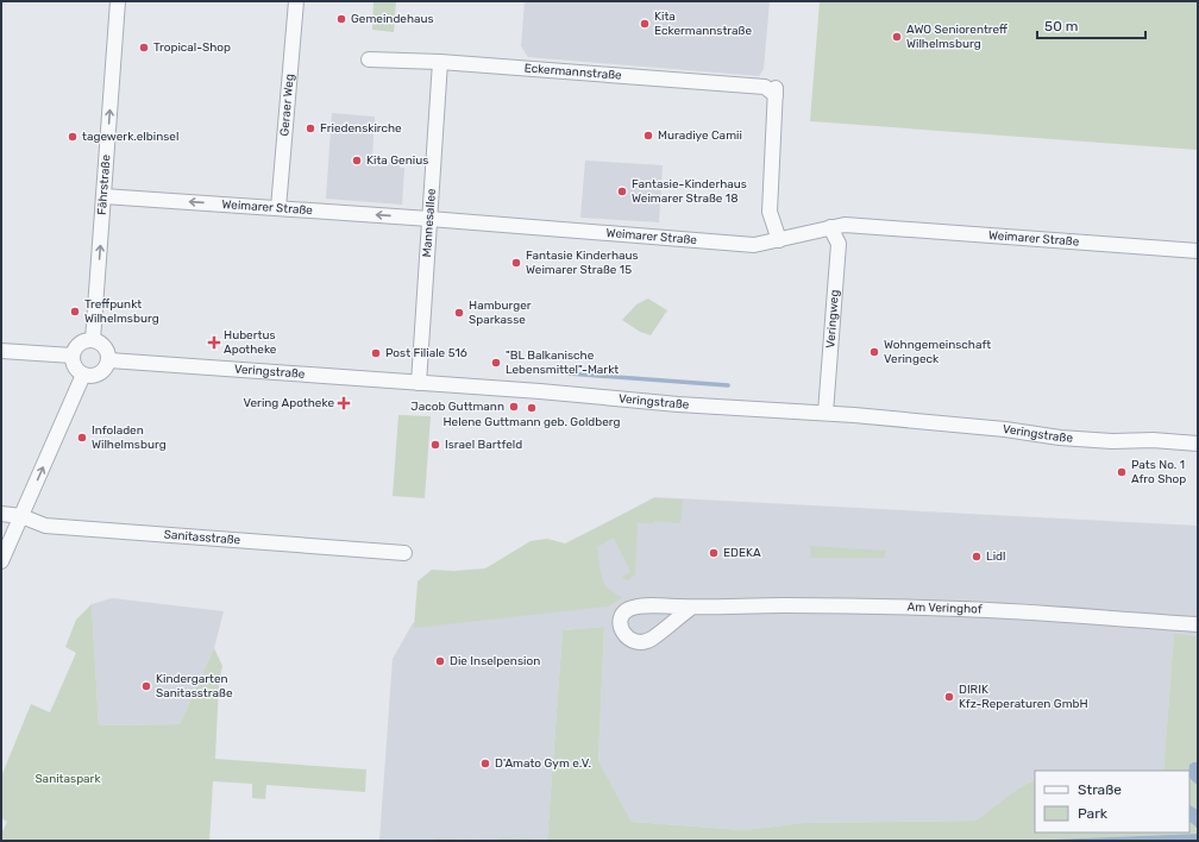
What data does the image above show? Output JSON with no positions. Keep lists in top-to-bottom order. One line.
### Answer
{"streets":{"street":["Eckermannstraße","Geraer Weg","Fährstraße","Weimarer Straße","Mannesallee","Veringweg","Veringstraße","Sanitasstraße","Am Veringhof"]},"crossings":[["Eckermannstraße","Weimarer Straße"],["Eckermannstraße","Mannesallee"],["Geraer Weg","Weimarer Straße"],["Fährstraße","Weimarer Straße"],["Fährstraße","Veringstraße"],["Weimarer Straße","Mannesallee"],["Weimarer Straße","Veringweg"],["Mannesallee","Veringstraße"],["Veringweg","Veringstraße"]],"one_way":["Fährstraße"],"parks":["Sanitaspark"],"places":{"other":["Gemeindehaus","Kita Eckermannstraße","AWO Seniorentreff Wilhelmsburg","Tropical-Shop","Friedenskirche","Muradiye Camii","tagewerk.elbinsel","Kita Genius","Fantasie-Kinderhaus Weimarer Straße 18","Fantasie Kinderhaus Weimarer Straße 15","Treffpunkt Wilhelmsburg","Hamburger Sparkasse","Wohngemeinschaft Veringeck","Post Filiale 516","\"BL Balkanische Lebensmittel\"-Markt","Jacob Guttmann","Helene Guttmann geb. Goldberg","Infoladen Wilhelmsburg","Israel Bartfeld","Pats No. 1 Afro Shop","EDEKA","Lidl","Die Inselpension","Kindergarten Sanitasstraße","DIRIK Kfz-Reperaturen GmbH","D'Amato Gym e.V."],"health":["Hubertus Apotheke","Vering Apotheke"]},"legend":["Straße","Park"],"scale_bar":"50 m"}
